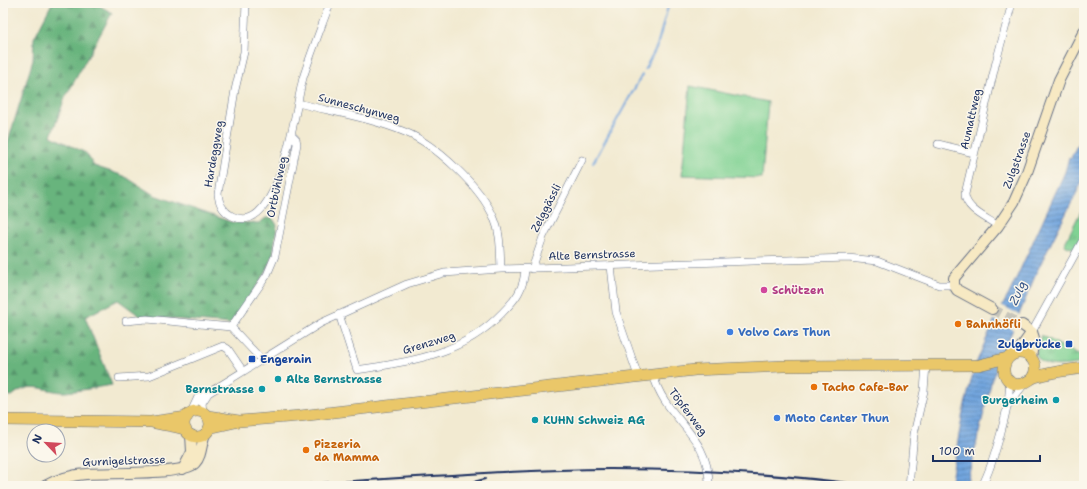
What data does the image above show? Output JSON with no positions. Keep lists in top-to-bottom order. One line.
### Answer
{"streets":{"street":["Sunneschynweg","Aumattweg","Hardeggweg","Zulgstrasse","Ortbühlweg","Zelggässli","Alte Bernstrasse","Grenzweg","Töpferweg","Gurnigelstrasse"]},"crossings":[["Sunneschynweg","Ortbühlweg"],["Sunneschynweg","Alte Bernstrasse"],["Aumattweg","Zulgstrasse"],["Hardeggweg","Ortbühlweg"],["Zulgstrasse","Alte Bernstrasse"],["Zelggässli","Alte Bernstrasse"],["Zelggässli","Grenzweg"],["Alte Bernstrasse","Grenzweg"]],"water":["Zulg"],"places":{"other":["Schützen","Bahnhöfli","Volvo Cars Thun","Alte Bernstrasse","Tacho Cafe-Bar","Bernstrasse","Burgerheim","Moto Center Thun","KUHN Schweiz AG","Pizzeria da Mamma"],"transit":["Zulgbrücke","Engerain"]},"scale_bar":"100 m","north":"top left"}
